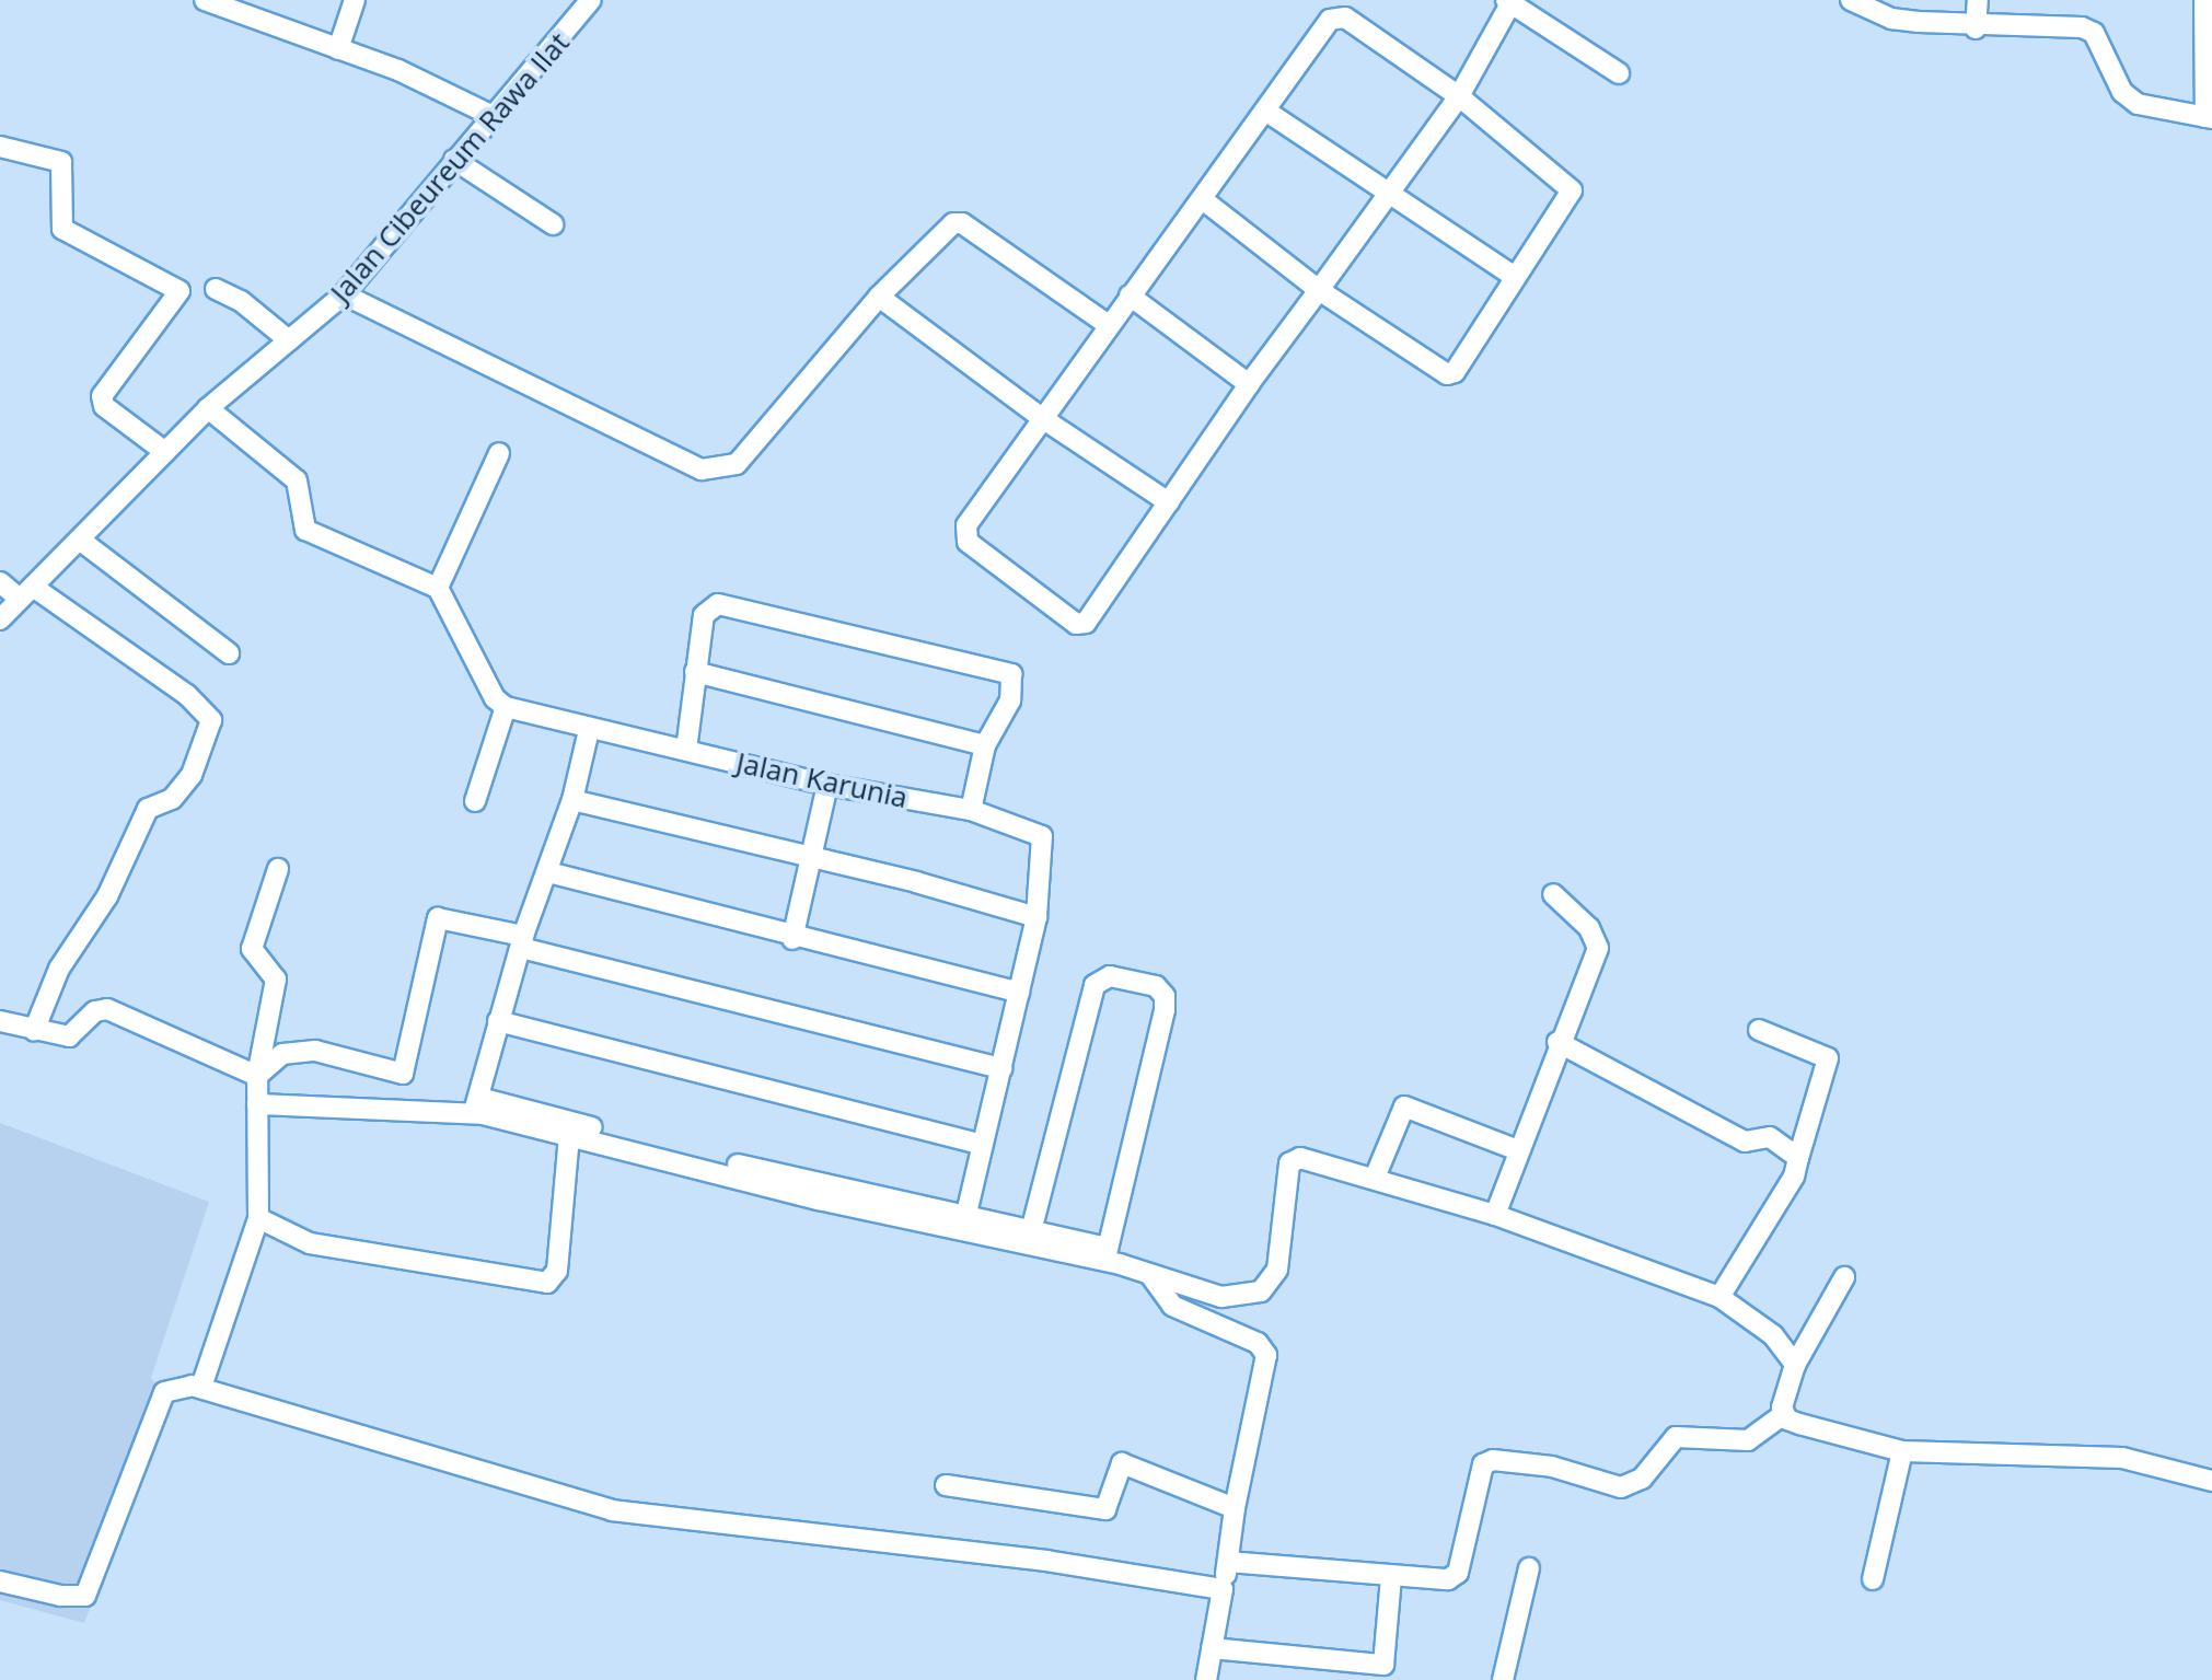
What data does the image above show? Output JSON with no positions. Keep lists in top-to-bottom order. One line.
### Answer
{"streets":{"street":["Jalan Cibeureum Rawa Ilat","Jalan Karunia"]}}
